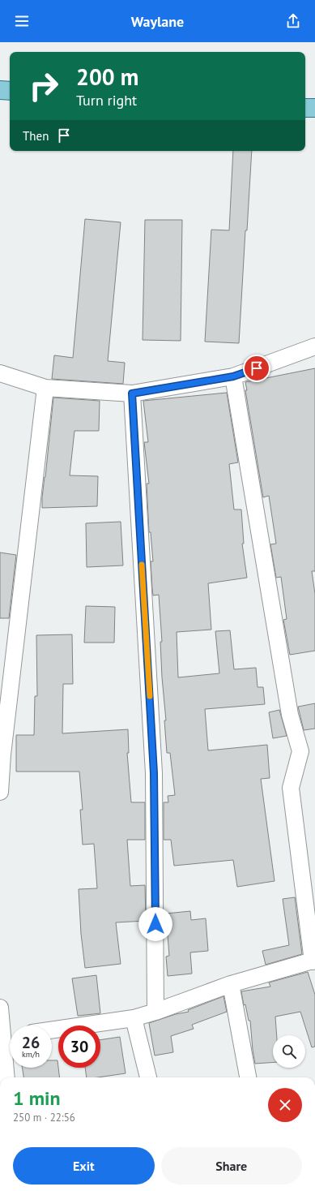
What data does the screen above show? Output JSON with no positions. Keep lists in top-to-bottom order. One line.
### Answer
{"page":{"header":"Waylane","turn":["200 m","Turn right"],"then":"Then","speed":"26 km/h","limit":"30","heading":["1 min","250 m · 22:56"],"buttons":["Exit","Share"]}}
